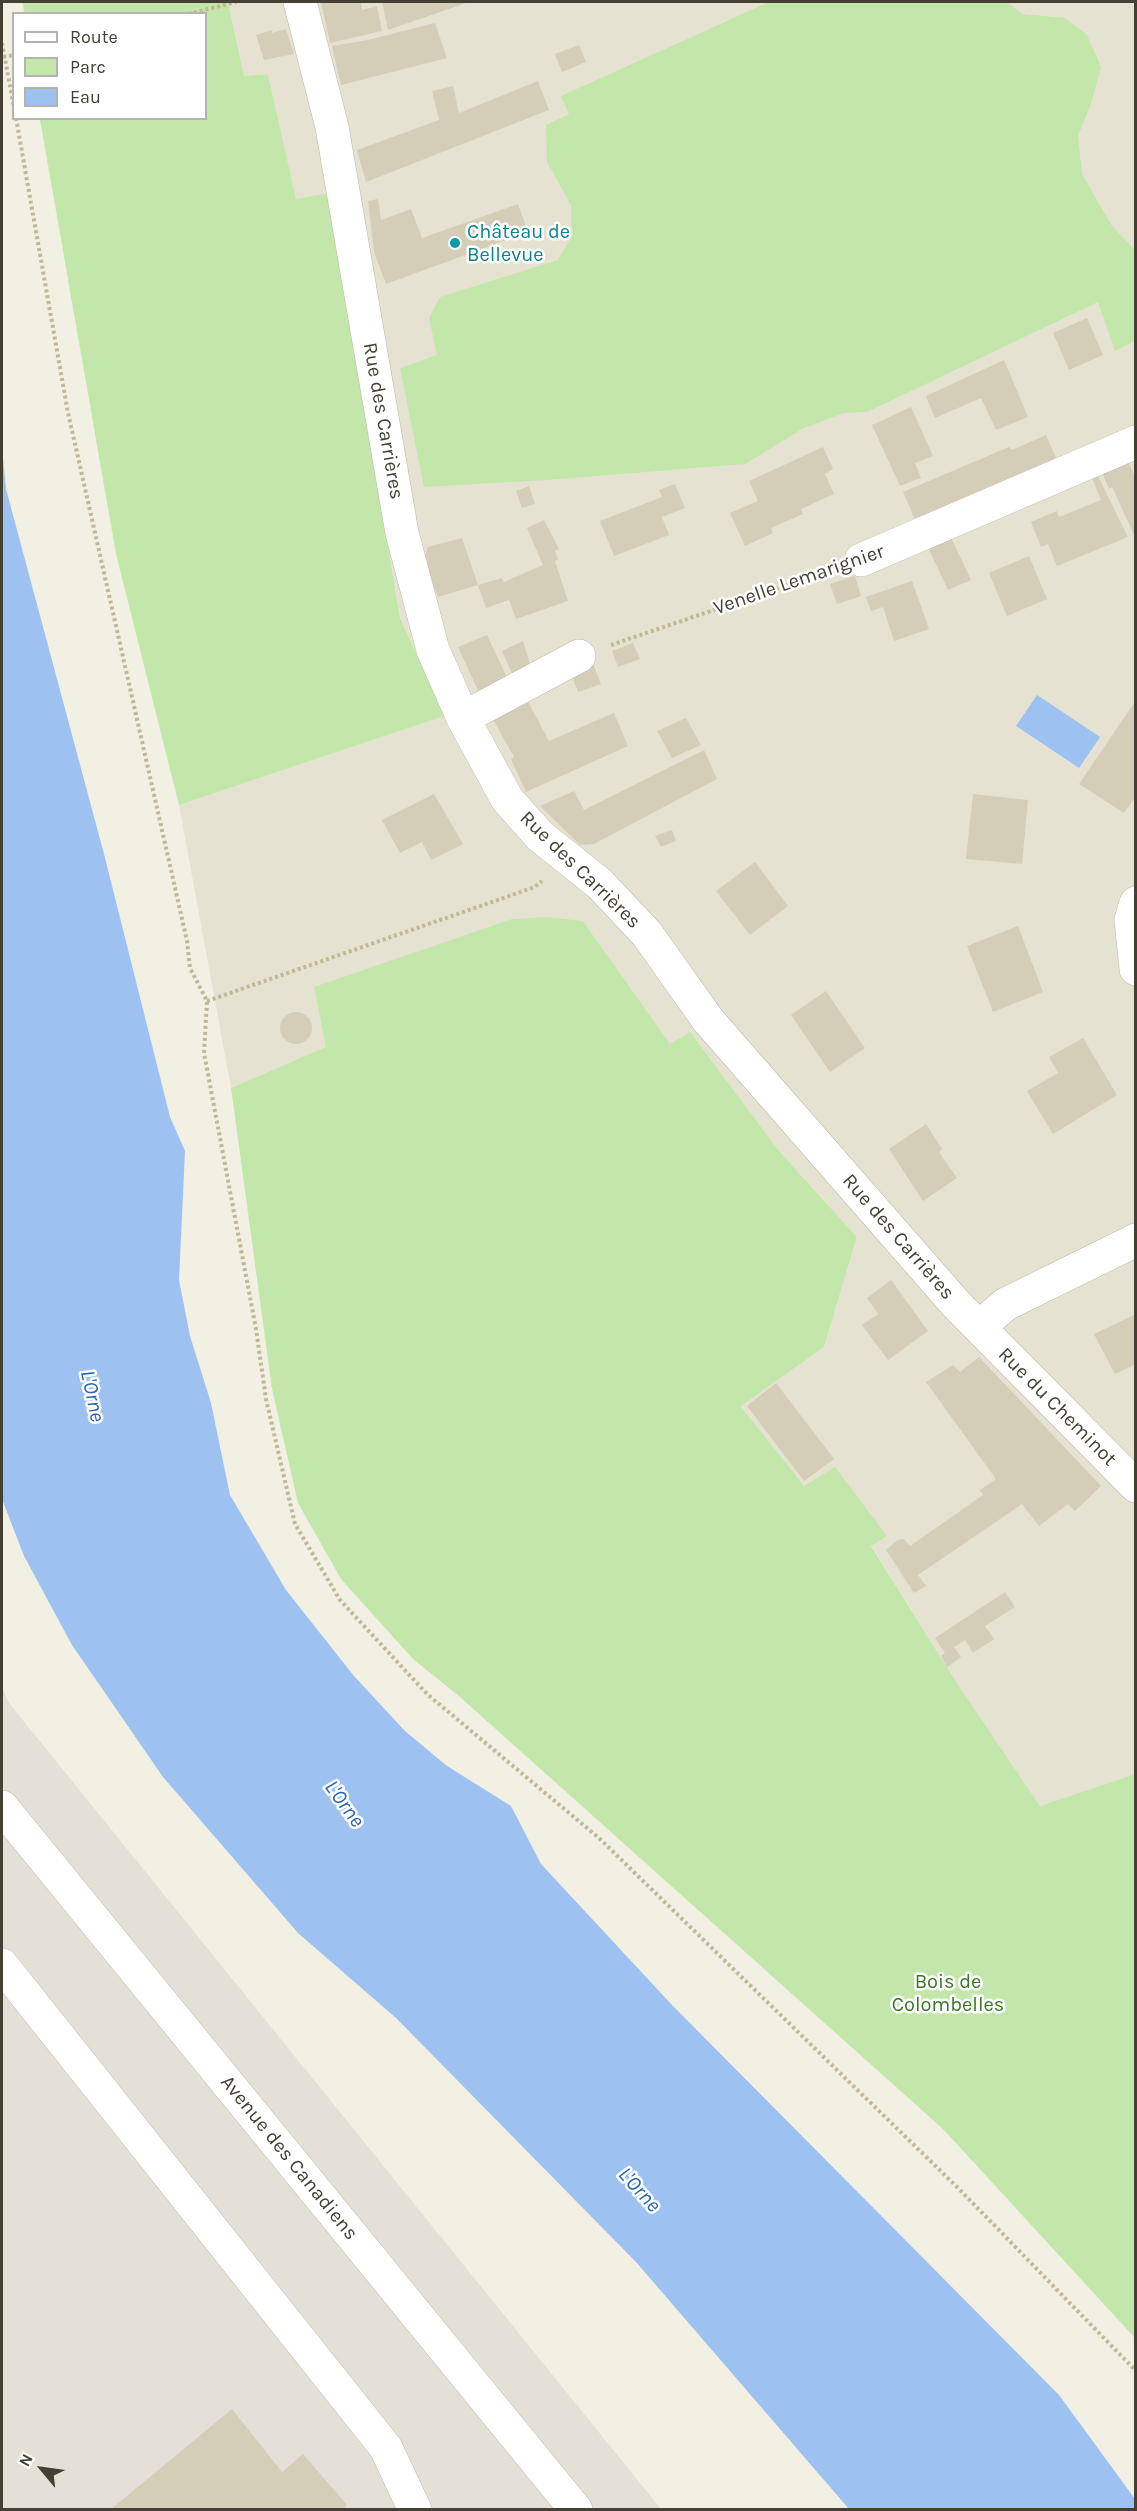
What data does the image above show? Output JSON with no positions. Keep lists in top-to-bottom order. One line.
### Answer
{"streets":{"street":["Rue des Carrières","Venelle Lemarignier","Rue du Cheminot","Avenue des Canadiens"]},"crossings":[["Rue des Carrières","Rue du Cheminot"]],"water":["L'Orne"],"parks":["Bois de Colombelles"],"places":["Château de Bellevue"],"legend":["Route","Parc","Eau"],"north":"top left"}
